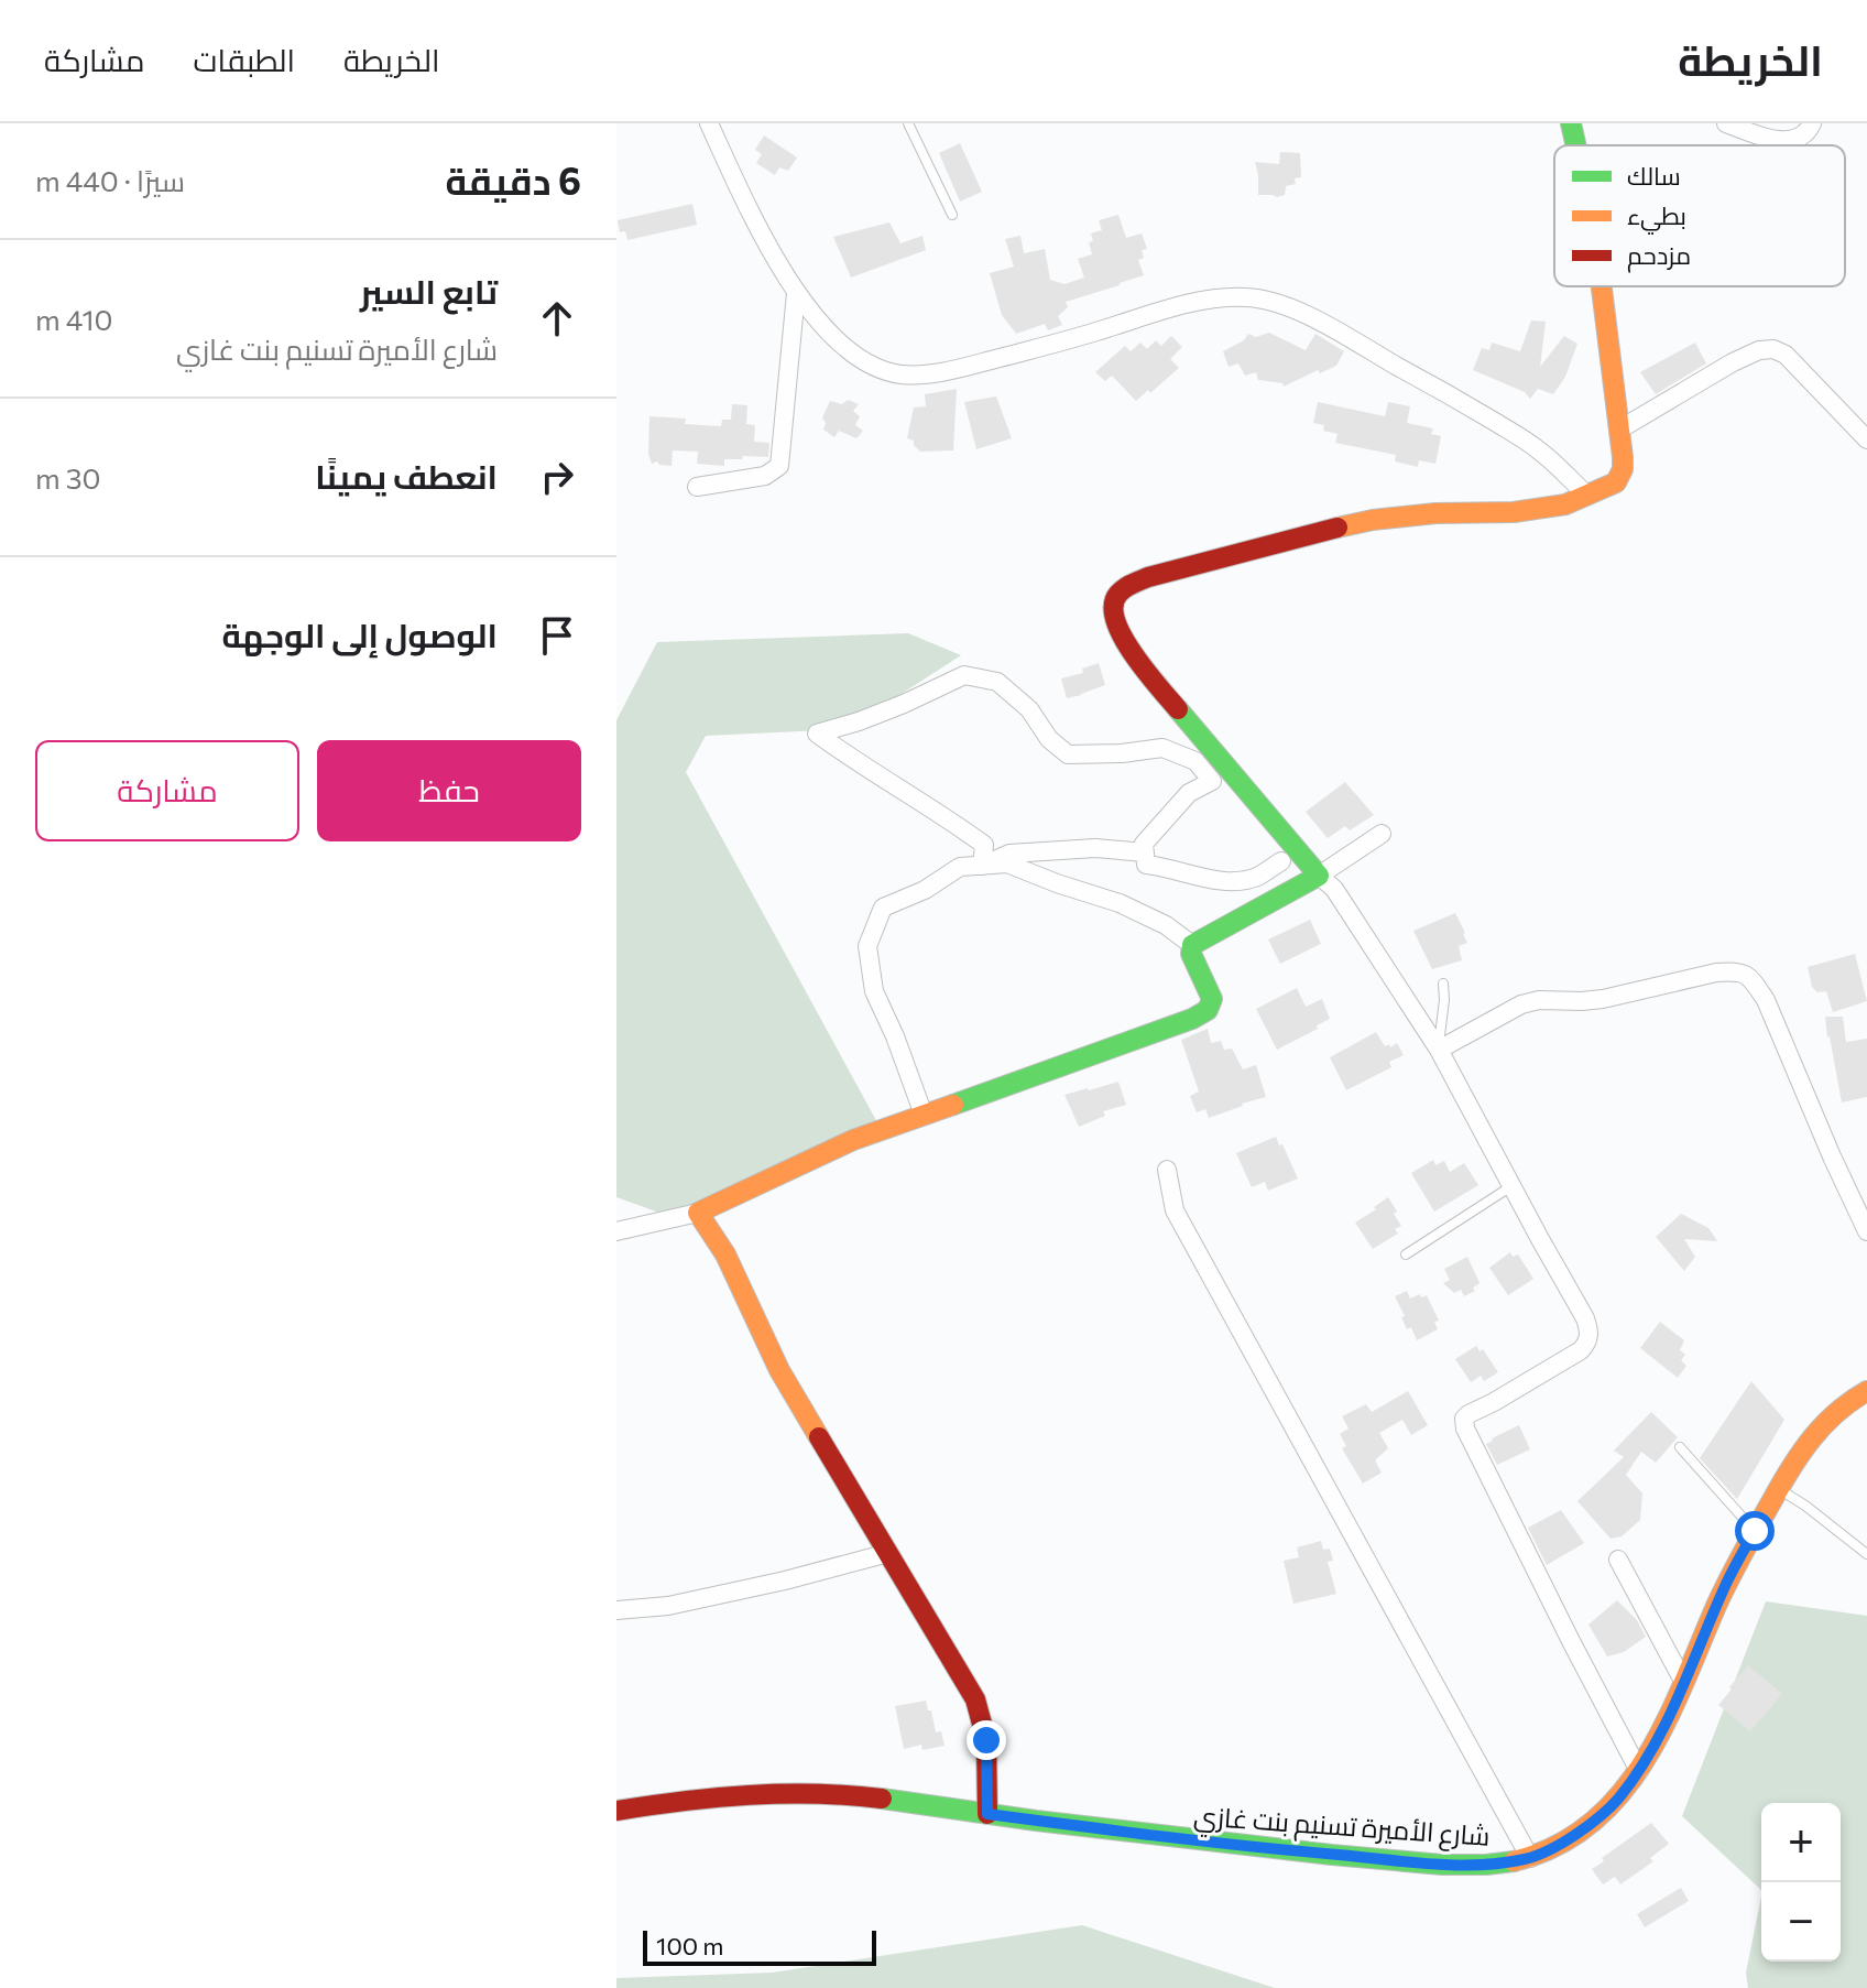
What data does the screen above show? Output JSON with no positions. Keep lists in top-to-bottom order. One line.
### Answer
{"streets":{"street":["شارع الأميرة تسنيم بنت غازي"]},"legend":["سالك","بطيء","مزدحم"],"scale_bar":"100 m","page":{"header":"الخريطة","nav":["الخريطة","الطبقات","مشاركة"],"heading":["6 دقيقة","سيرًا · 440 m"],"list":[["تابع السير","شارع الأميرة تسنيم بنت غازي","410 m"],["انعطف يمينًا","30 m"],"الوصول إلى الوجهة"],"buttons":["حفظ","مشاركة"],"map_buttons":["+","−"],"scale":"100 m"}}
